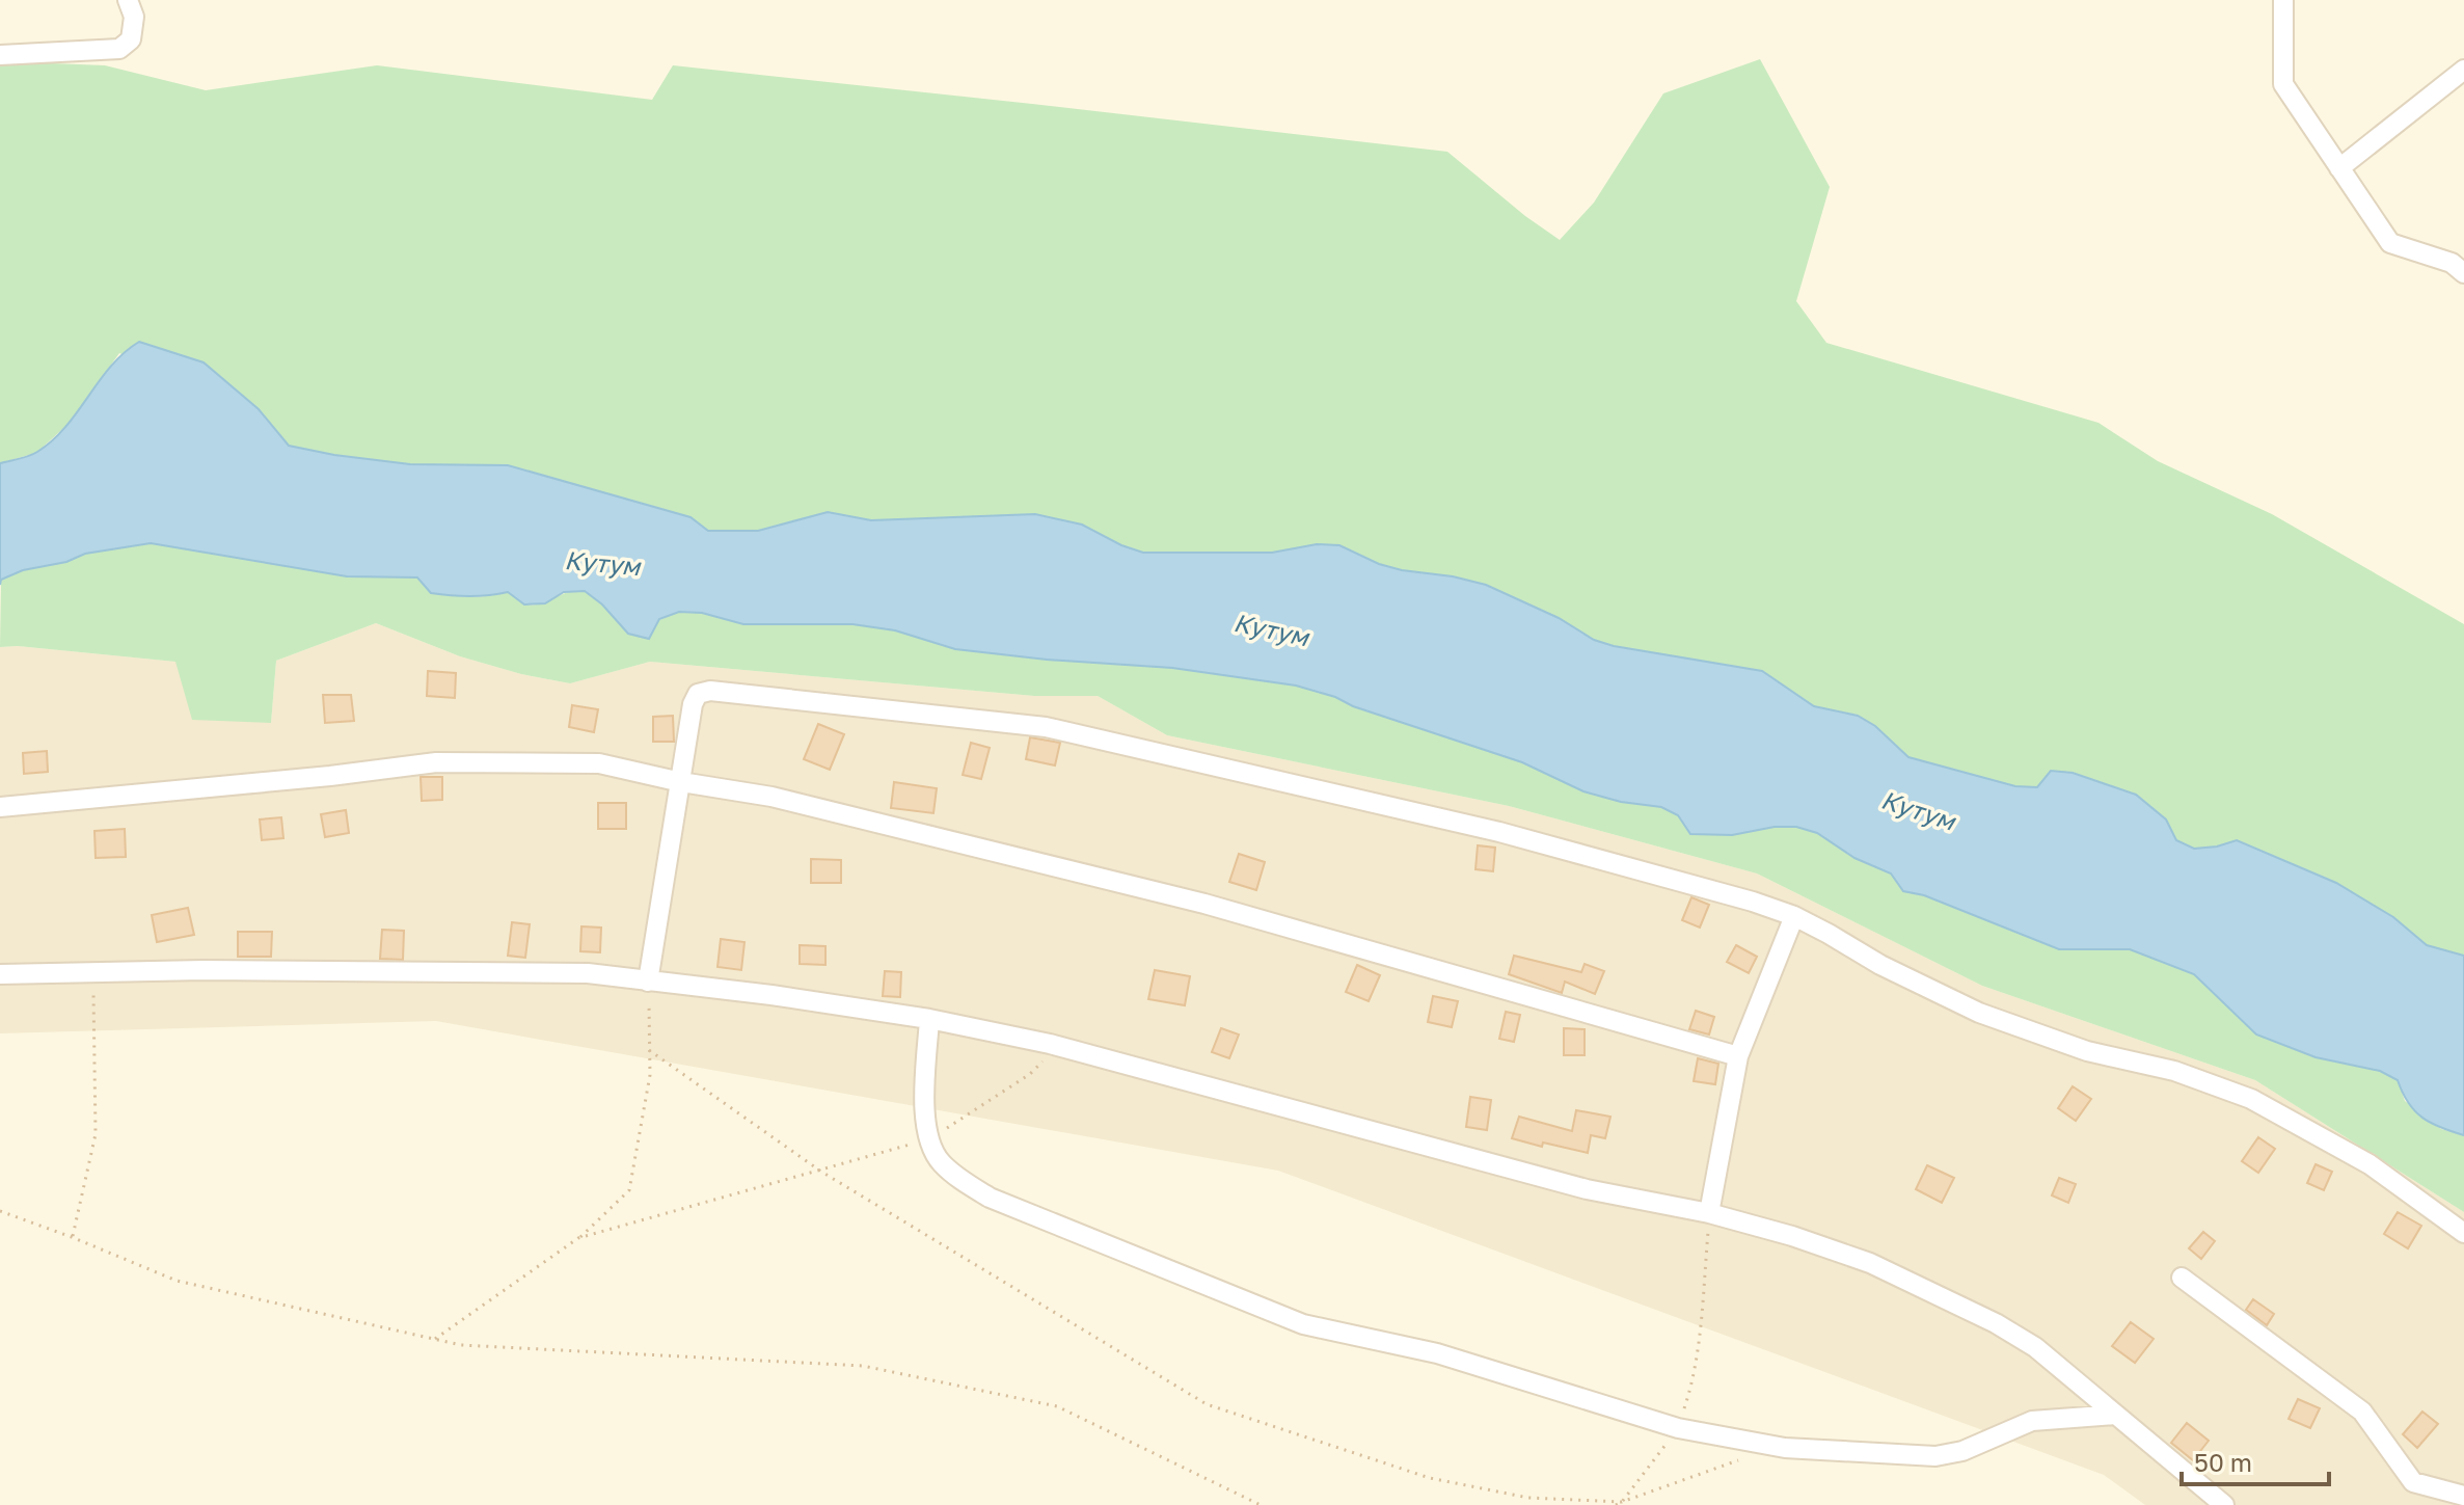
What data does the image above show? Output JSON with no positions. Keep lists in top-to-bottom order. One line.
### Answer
{"water":["Кутум"],"scale_bar":"50 m"}
